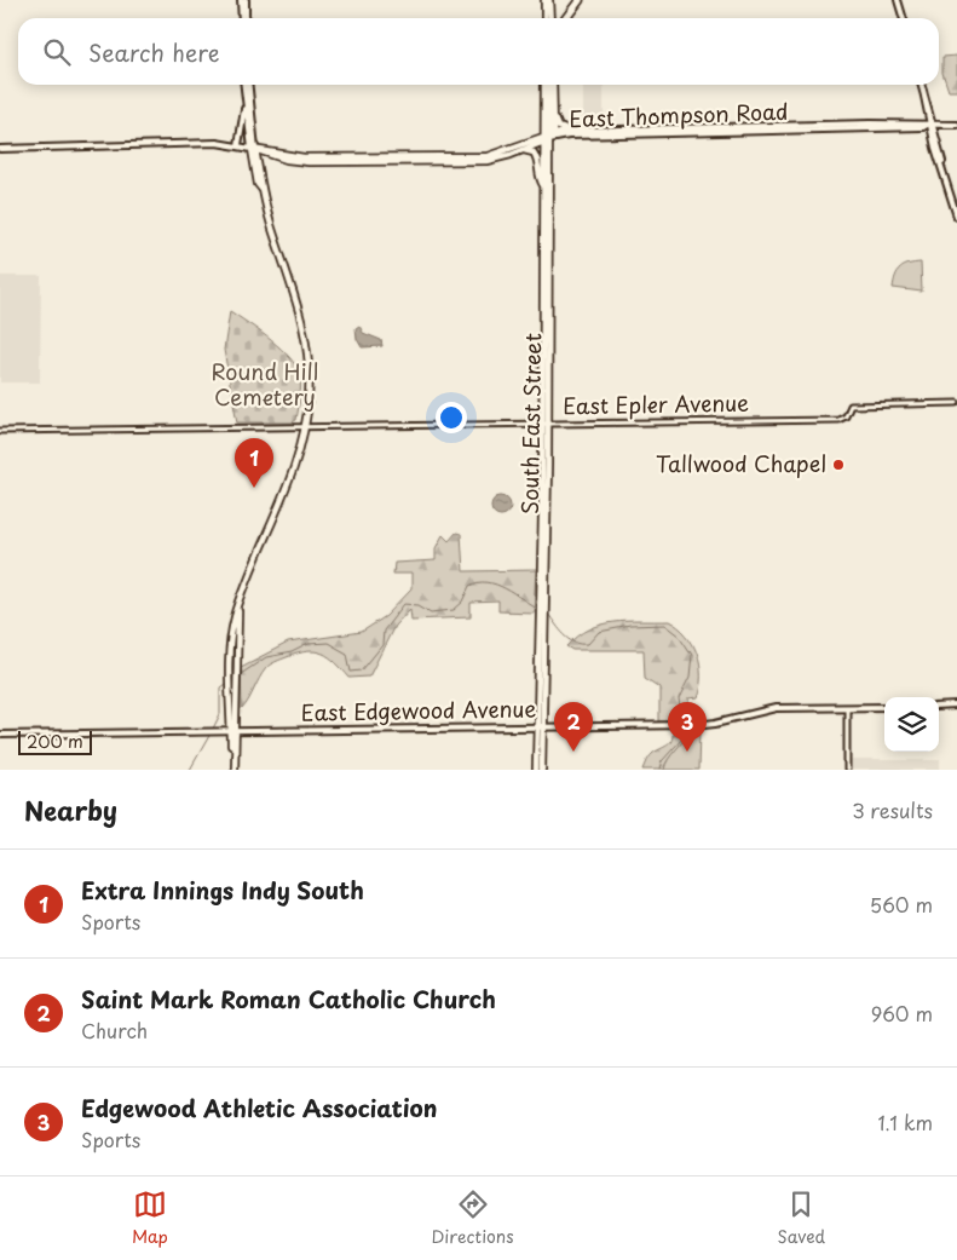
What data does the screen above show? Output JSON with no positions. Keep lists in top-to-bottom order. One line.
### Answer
{"streets":{"main road":["East Thompson Road","South East Street","East Edgewood Avenue"],"street":["East Epler Avenue"]},"crossings":[["East Thompson Road","South East Street"],["East Epler Avenue","South East Street"],["South East Street","East Edgewood Avenue"]],"parks":["Round Hill Cemetery"],"places":["Tallwood Chapel"],"scale_bar":"200 m","page":{"search":"Search here","pins":["1","2","3"],"scale":"200 m","heading":["Nearby","3 results"],"list":[{"mark":"1","name":"Extra Innings Indy South","note":"Sports","value":"560 m"},{"mark":"2","name":"Saint Mark Roman Catholic Church","note":"Church","value":"960 m"},{"mark":"3","name":"Edgewood Athletic Association","note":"Sports","value":"1.1 km"}],"nav":["Map","Directions","Saved"]}}
